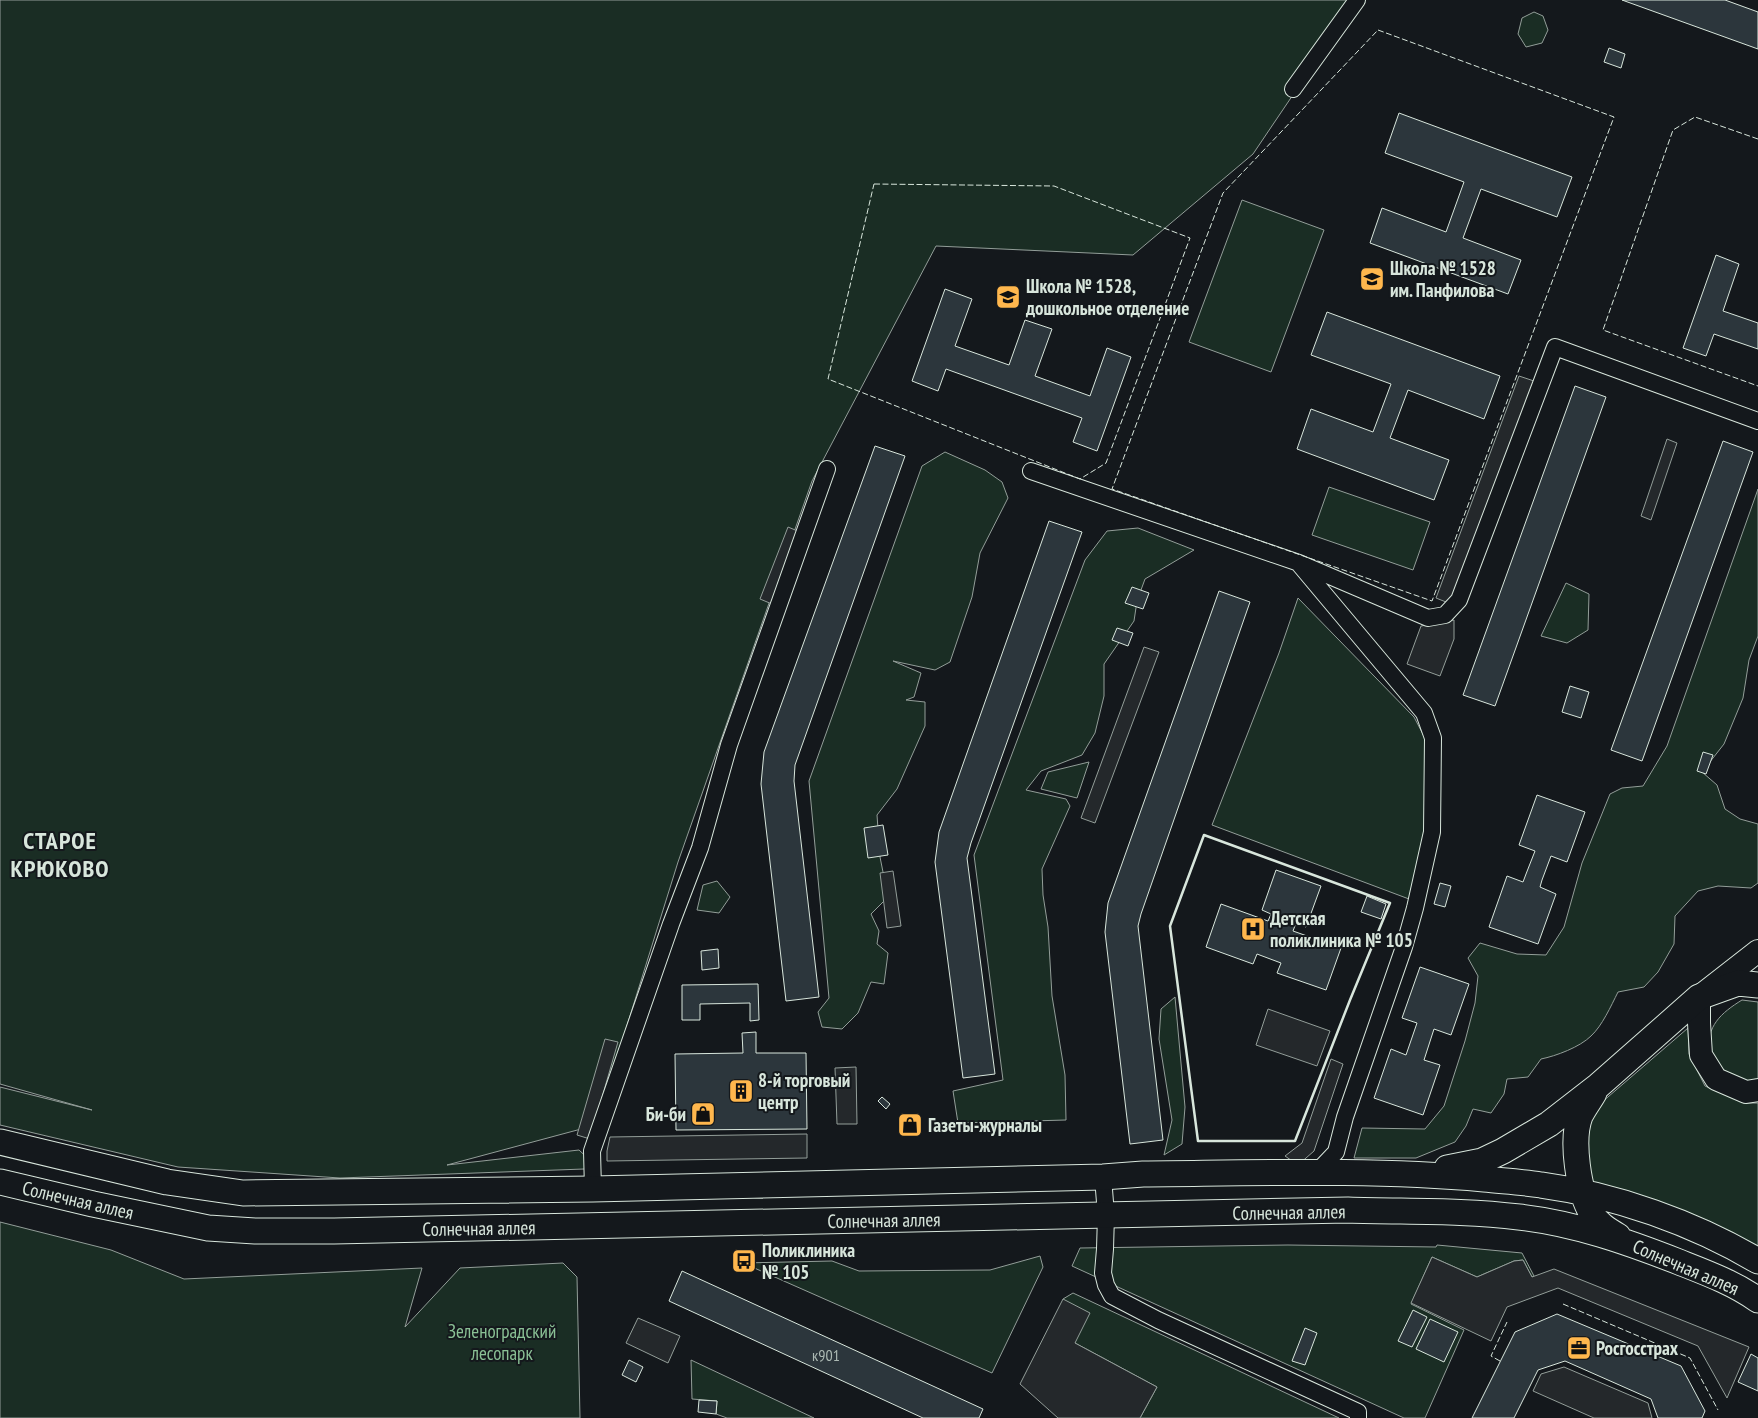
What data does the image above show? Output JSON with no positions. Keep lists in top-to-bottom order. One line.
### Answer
{"streets":{"main road":["Солнечная аллея"]},"districts":["СТАРОЕ КРЮКОВО"],"parks":["Зеленоградский лесопарк"],"places":{"school or university":["Школа № 1528 им. Панфилова","Школа № 1528, дошкольное отделение"],"hospital":["Детская поликлиника № 105"],"building":["8-й торговый центр"],"shop":["Би-би","Газеты-журналы"],"bus stop":["Поликлиника № 105"],"office":["Росгосстрах"]},"house_numbers":["к901"]}
